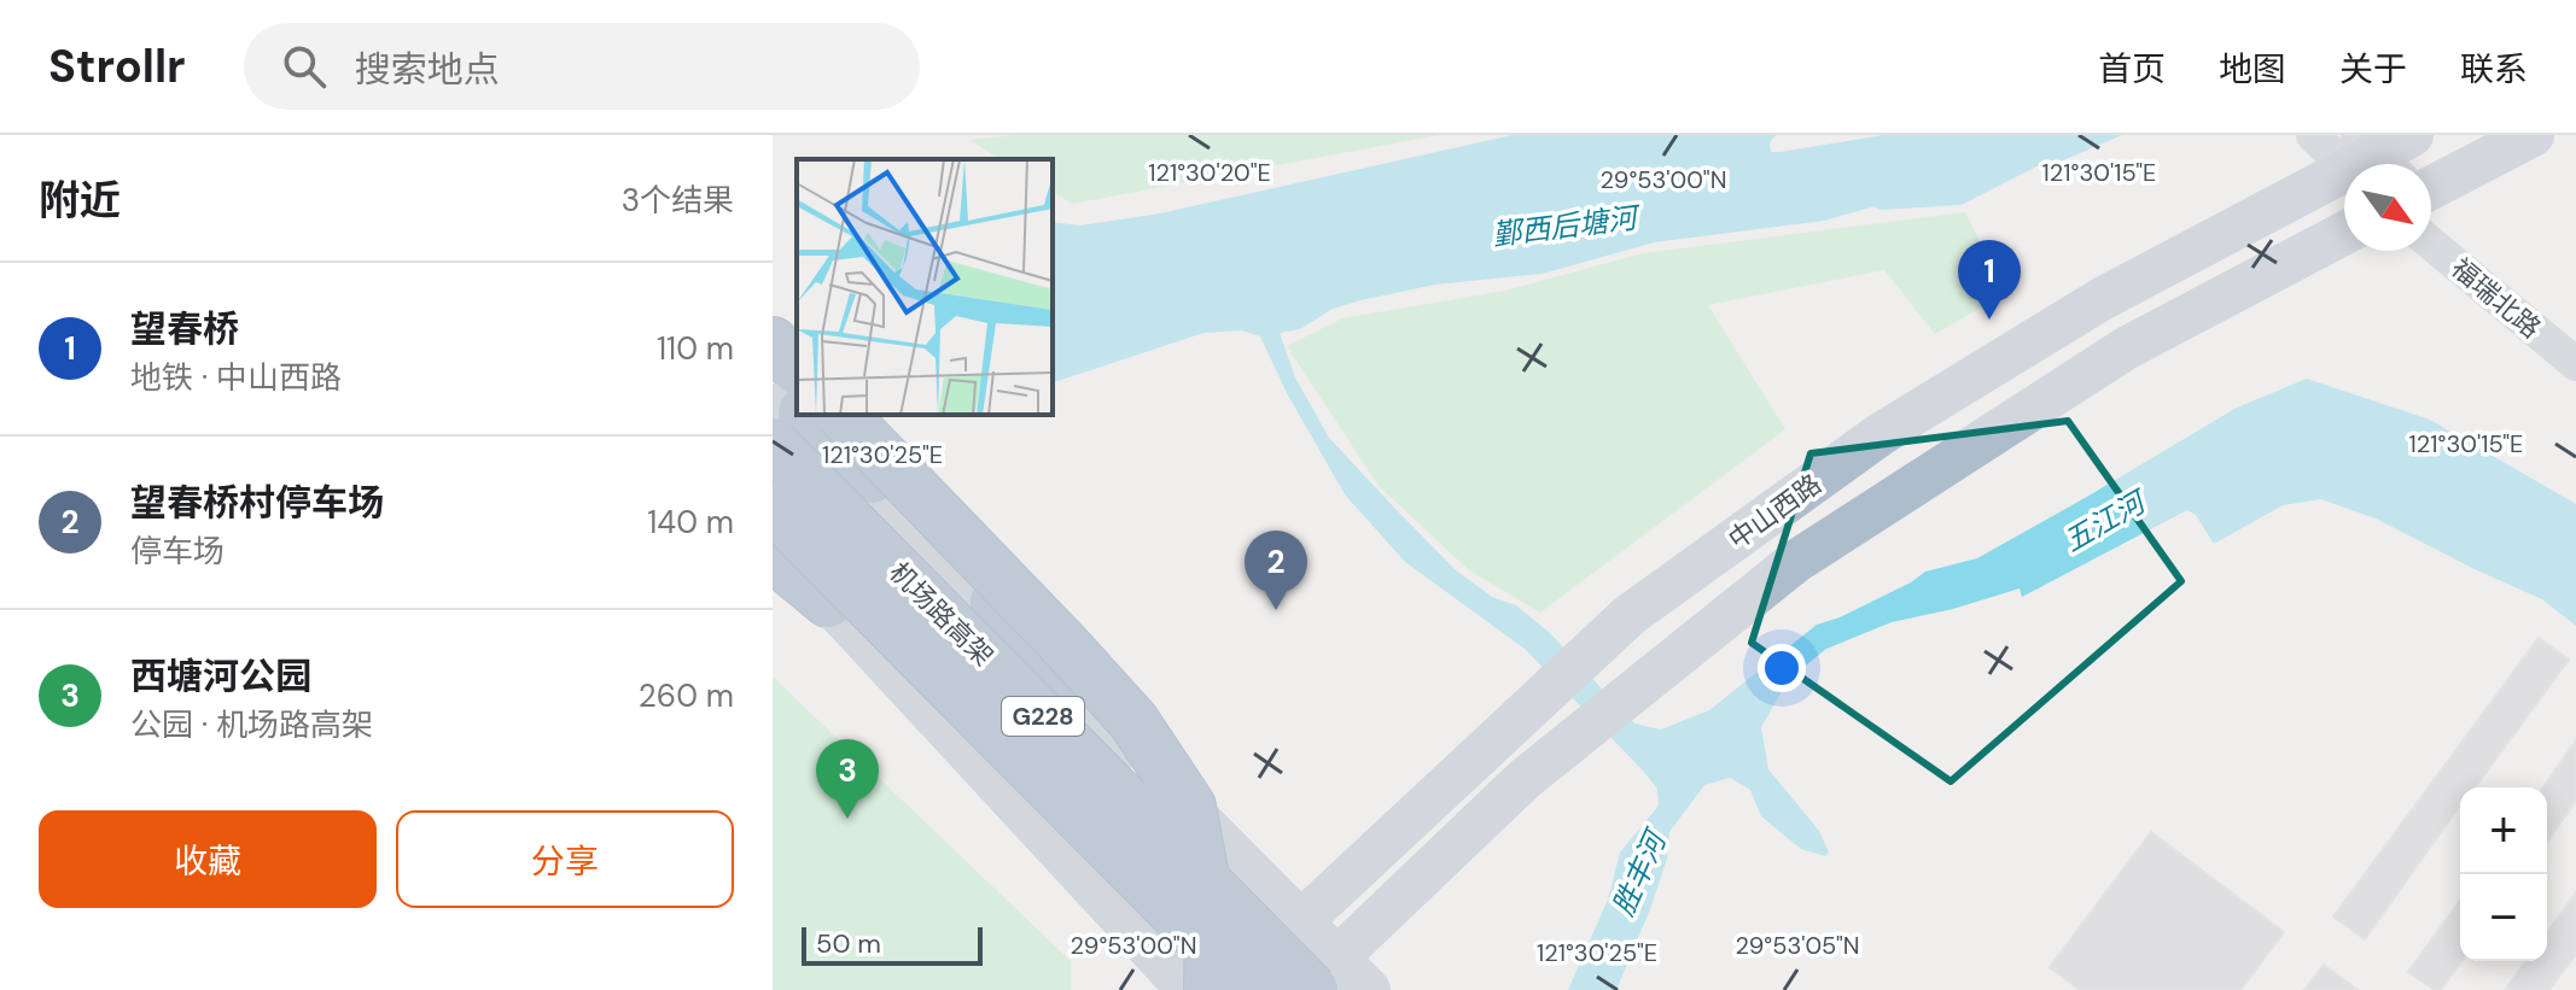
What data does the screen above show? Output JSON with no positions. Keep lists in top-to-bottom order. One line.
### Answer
{"streets":{"highway":["机场路高架","G228"],"main road":["中山西路"],"street":["福瑞北路"]},"crossings":[["中山西路","机场路高架"]],"water":["鄞西后塘河","五江河","胜丰河"],"scale_bar":"50 m","north":"bottom right","page":{"header":"Strollr","search":"搜索地点","nav":["首页","地图","关于","联系"],"heading":["附近","3个结果"],"pins":["1","2","3"],"list":[{"mark":"1","name":"望春桥","note":"地铁 · 中山西路","value":"110 m"},{"mark":"2","name":"望春桥村停车场","note":"停车场","value":"140 m"},{"mark":"3","name":"西塘河公园","note":"公园 · 机场路高架","value":"260 m"}],"buttons":["收藏","分享"],"map_buttons":["+","−"],"scale":"50 m"},"coordinates":["121°30'20\"E","121°30'15\"E","29°53'00\"N","121°30'25\"E","29°53'05\"N"]}
